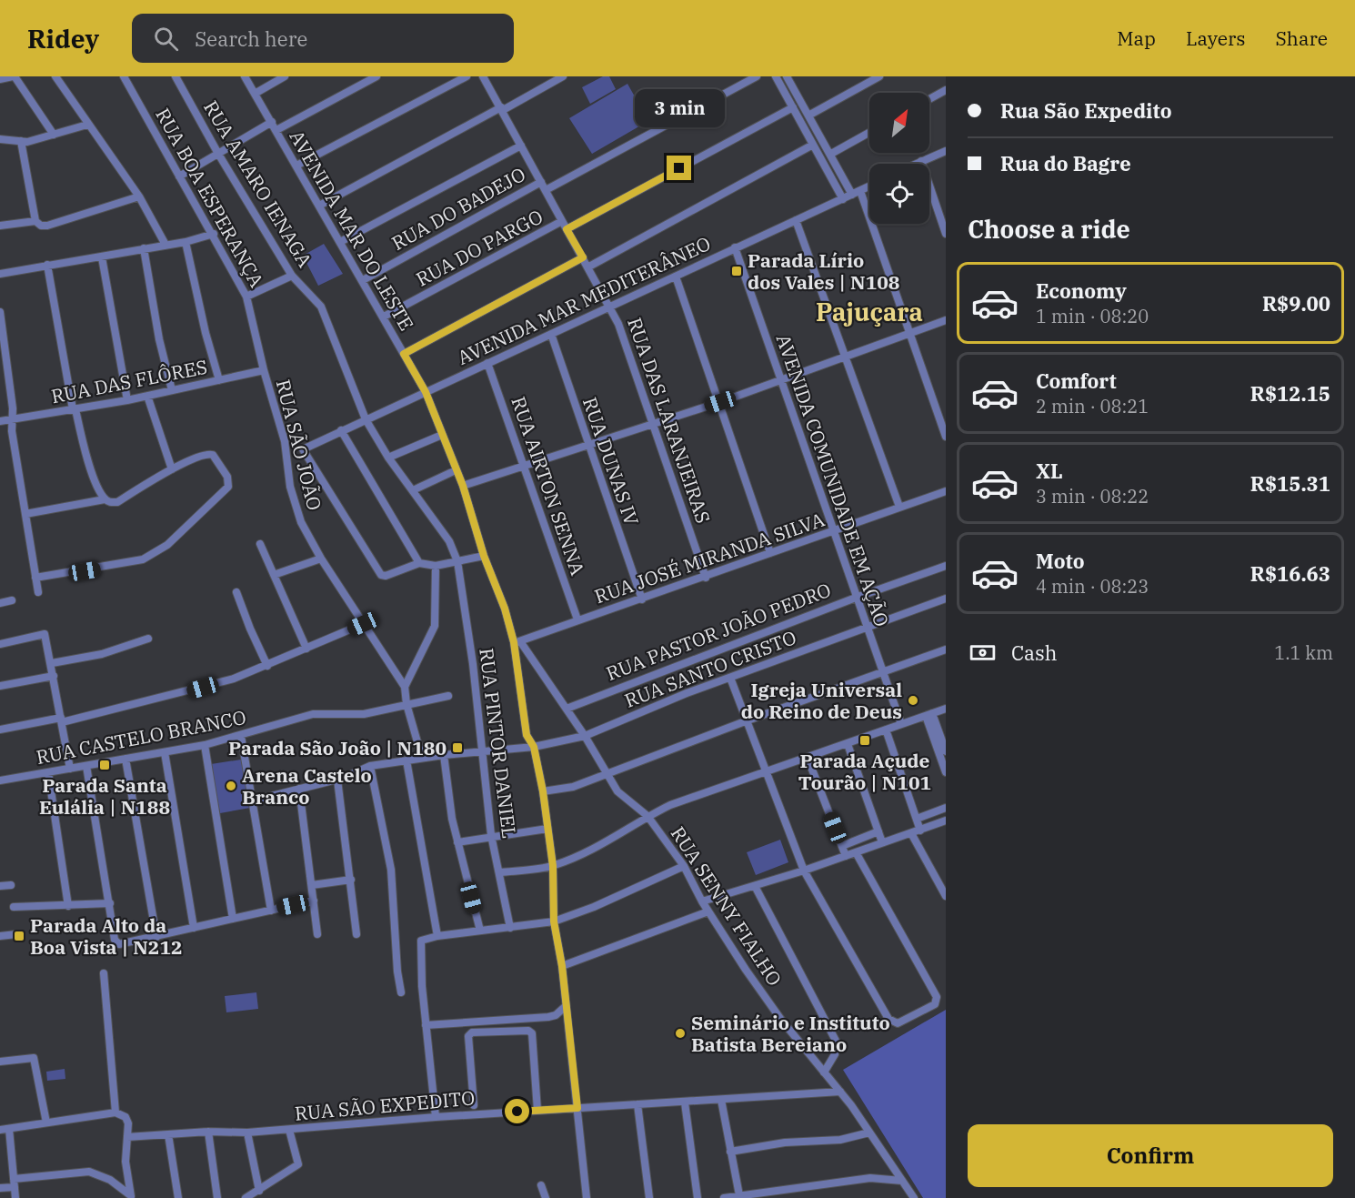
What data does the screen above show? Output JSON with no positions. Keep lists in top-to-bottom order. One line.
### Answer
{"streets":{"street":["RUA AMARO IENAGA","RUA BOA ESPERANÇA","RUA DO BADEJO","AVENIDA MAR DO LESTE","RUA DO PARGO","AVENIDA MAR MEDITERÂNEO","RUA DAS FLÔRES","RUA DAS LARANJEIRAS","RUA SÃO JOÃO","RUA DUNAS IV","AVENIDA COMUNIDADE EM AÇÃO","RUA AIRTON SENNA","RUA JOSÉ MIRANDA SILVA","RUA PASTOR JOÃO PEDRO","RUA SANTO CRISTO","RUA CASTELO BRANCO","RUA PINTOR DANIEL","RUA SENNY FIALHO","RUA SÃO EXPEDITO"]},"crossings":[["RUA AMARO IENAGA","AVENIDA MAR MEDITERÂNEO"],["RUA AMARO IENAGA","RUA PINTOR DANIEL"],["RUA BOA ESPERANÇA","RUA DAS FLÔRES"],["RUA BOA ESPERANÇA","RUA SÃO JOÃO"],["RUA DO BADEJO","AVENIDA MAR DO LESTE"],["RUA DO BADEJO","RUA DAS LARANJEIRAS"],["AVENIDA MAR DO LESTE","RUA DO PARGO"],["AVENIDA MAR DO LESTE","AVENIDA MAR MEDITERÂNEO"],["AVENIDA MAR DO LESTE","RUA JOSÉ MIRANDA SILVA"],["AVENIDA MAR DO LESTE","RUA SANTO CRISTO"],["AVENIDA MAR DO LESTE","RUA SENNY FIALHO"],["AVENIDA MAR DO LESTE","RUA SÃO EXPEDITO"],["RUA DO PARGO","RUA DAS LARANJEIRAS"],["AVENIDA MAR MEDITERÂNEO","RUA DAS LARANJEIRAS"],["AVENIDA MAR MEDITERÂNEO","RUA SÃO JOÃO"],["AVENIDA MAR MEDITERÂNEO","RUA DUNAS IV"],["AVENIDA MAR MEDITERÂNEO","AVENIDA COMUNIDADE EM AÇÃO"],["AVENIDA MAR MEDITERÂNEO","RUA AIRTON SENNA"],["RUA DAS FLÔRES","RUA SÃO JOÃO"],["RUA DAS LARANJEIRAS","RUA JOSÉ MIRANDA SILVA"],["RUA SÃO JOÃO","RUA SANTO CRISTO"],["RUA SÃO JOÃO","RUA CASTELO BRANCO"],["RUA DUNAS IV","RUA JOSÉ MIRANDA SILVA"],["AVENIDA COMUNIDADE EM AÇÃO","RUA JOSÉ MIRANDA SILVA"],["AVENIDA COMUNIDADE EM AÇÃO","RUA PASTOR JOÃO PEDRO"],["AVENIDA COMUNIDADE EM AÇÃO","RUA SANTO CRISTO"],["RUA AIRTON SENNA","RUA JOSÉ MIRANDA SILVA"],["RUA JOSÉ MIRANDA SILVA","RUA SENNY FIALHO"],["RUA PASTOR JOÃO PEDRO","RUA SENNY FIALHO"],["RUA SANTO CRISTO","RUA PINTOR DANIEL"],["RUA SANTO CRISTO","RUA SENNY FIALHO"],["RUA SENNY FIALHO","RUA SÃO EXPEDITO"]],"districts":["Pajuçara"],"places":{"transit":["Parada Lírio dos Vales | N108","Parada Açude Tourão | N101","Parada São João | N180","Parada Santa Eulália | N188","Parada Alto da Boa Vista | N212"],"other":["Igreja Universal do Reino de Deus","Arena Castelo Branco","Seminário e Instituto Batista Bereiano"]},"north":"top right","page":{"header":"Ridey","search":"Search here","nav":["Map","Layers","Share"],"banner":["Rua São Expedito","Rua do Bagre"],"bubble":"3 min","heading":"Choose a ride","list":[{"name":"Economy","note":"1 min · 08:20","value":"R$9.00"},{"name":"Comfort","note":"2 min · 08:21","value":"R$12.15"},{"name":"XL","note":"3 min · 08:22","value":"R$15.31"},{"name":"Moto","note":"4 min · 08:23","value":"R$16.63"}],"pay":["Cash","1.1 km"],"buttons":"Confirm"}}
